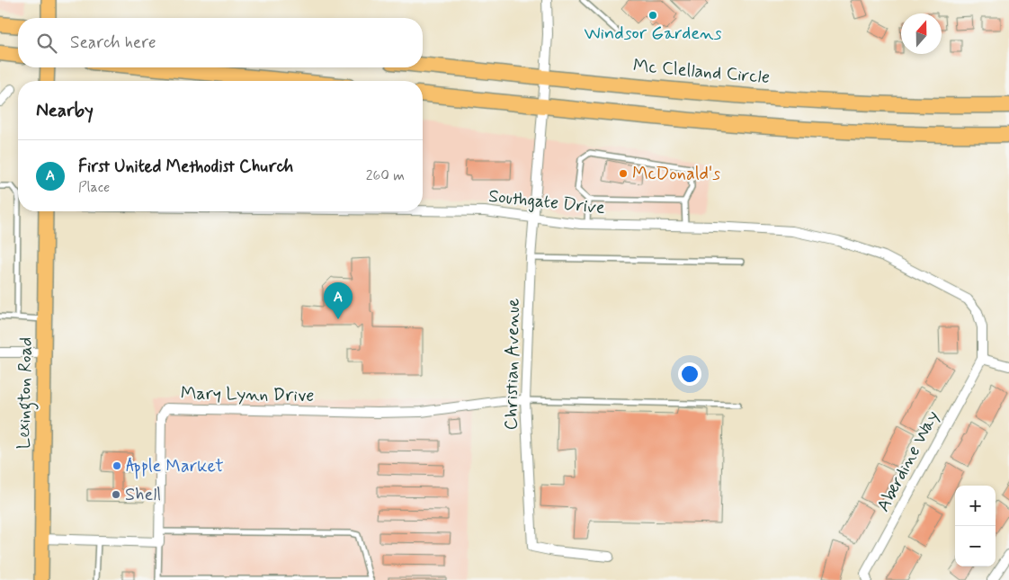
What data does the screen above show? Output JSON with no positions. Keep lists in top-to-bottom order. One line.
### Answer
{"streets":{"highway":["Mc Clelland Circle"],"main road":["Lexington Road"],"street":["Southgate Drive","Christian Avenue","Mary Lynn Drive","Aberdine Way"]},"crossings":[["Mc Clelland Circle","Christian Avenue"],["Southgate Drive","Christian Avenue"],["Southgate Drive","Aberdine Way"],["Christian Avenue","Mary Lynn Drive"]],"places":["Windsor Gardens","McDonald's","Apple Market","Shell"],"north":"top","page":{"search":"Search here","heading":"Nearby","list":[{"mark":"A","name":"First United Methodist Church","note":"Place","value":"260 m"}],"pins":"A","map_buttons":["+","−"]}}
